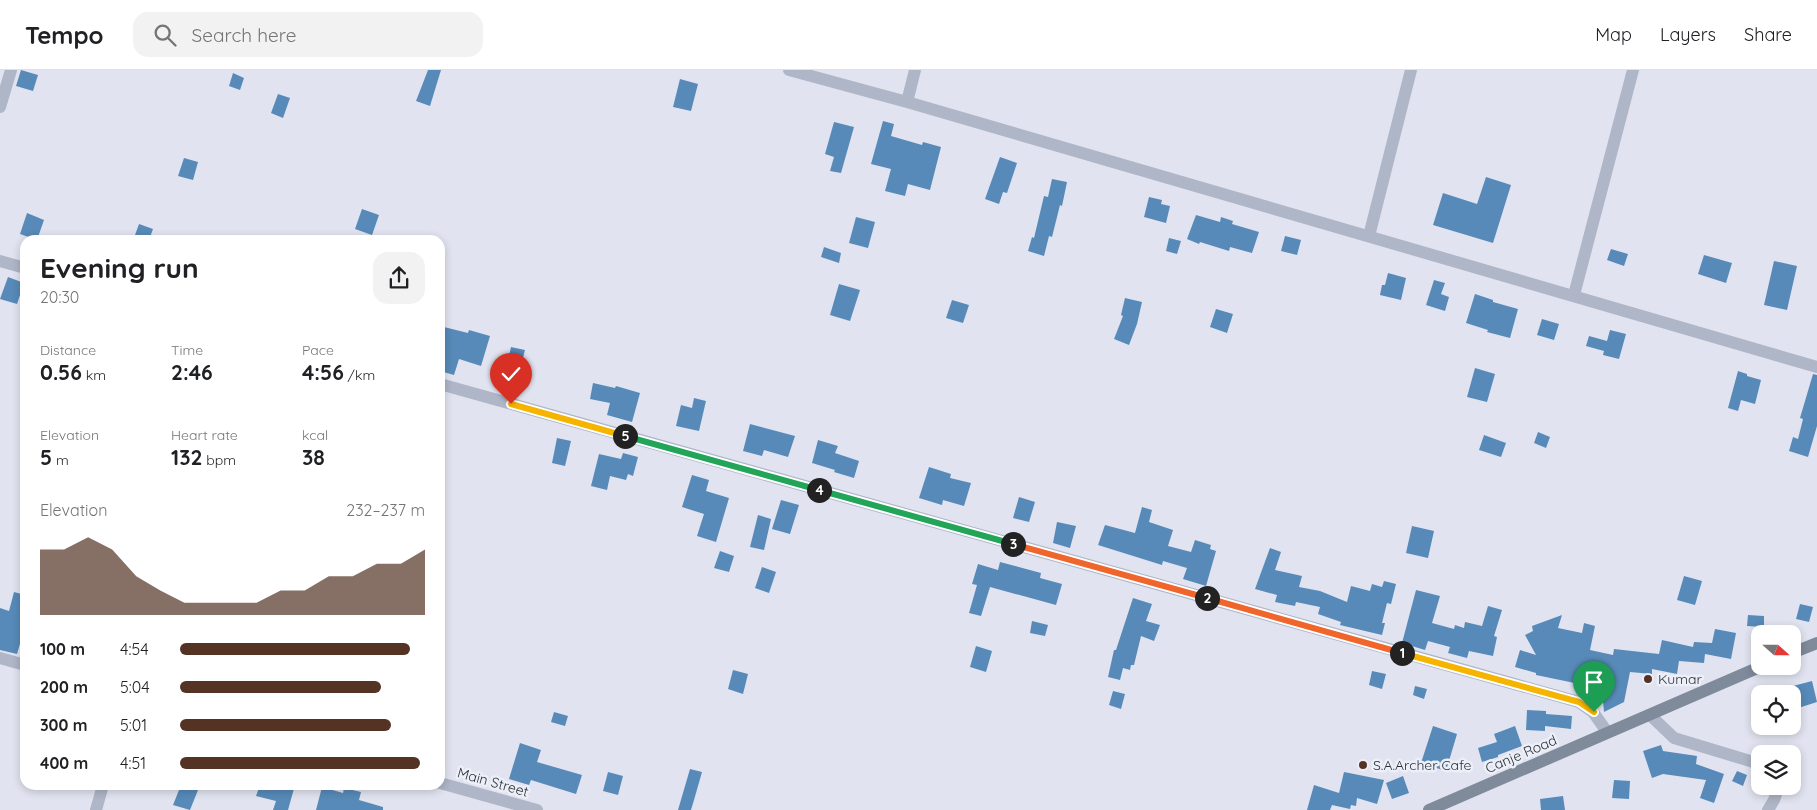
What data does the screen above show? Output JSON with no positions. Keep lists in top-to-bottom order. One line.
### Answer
{"streets":{"street":["Canje Road","Main Street"]},"places":["Kumar","S.A.Archer Cafe"],"north":"right","page":{"header":"Tempo","search":"Search here","nav":["Map","Layers","Share"],"heading":["Evening run","20:30"],"stats":[["Distance","0.56 km"],["Time","2:46"],["Pace","4:56 /km"],["Elevation","5 m"],["Heart rate","132 bpm"],["kcal","38"]],"pins":["5","4","3","2","1"],"chart":["Elevation","232–237 m"],"list":[{"name":"100 m","note":"4:54"},{"name":"200 m","note":"5:04"},{"name":"300 m","note":"5:01"},{"name":"400 m","note":"4:51"}]}}
